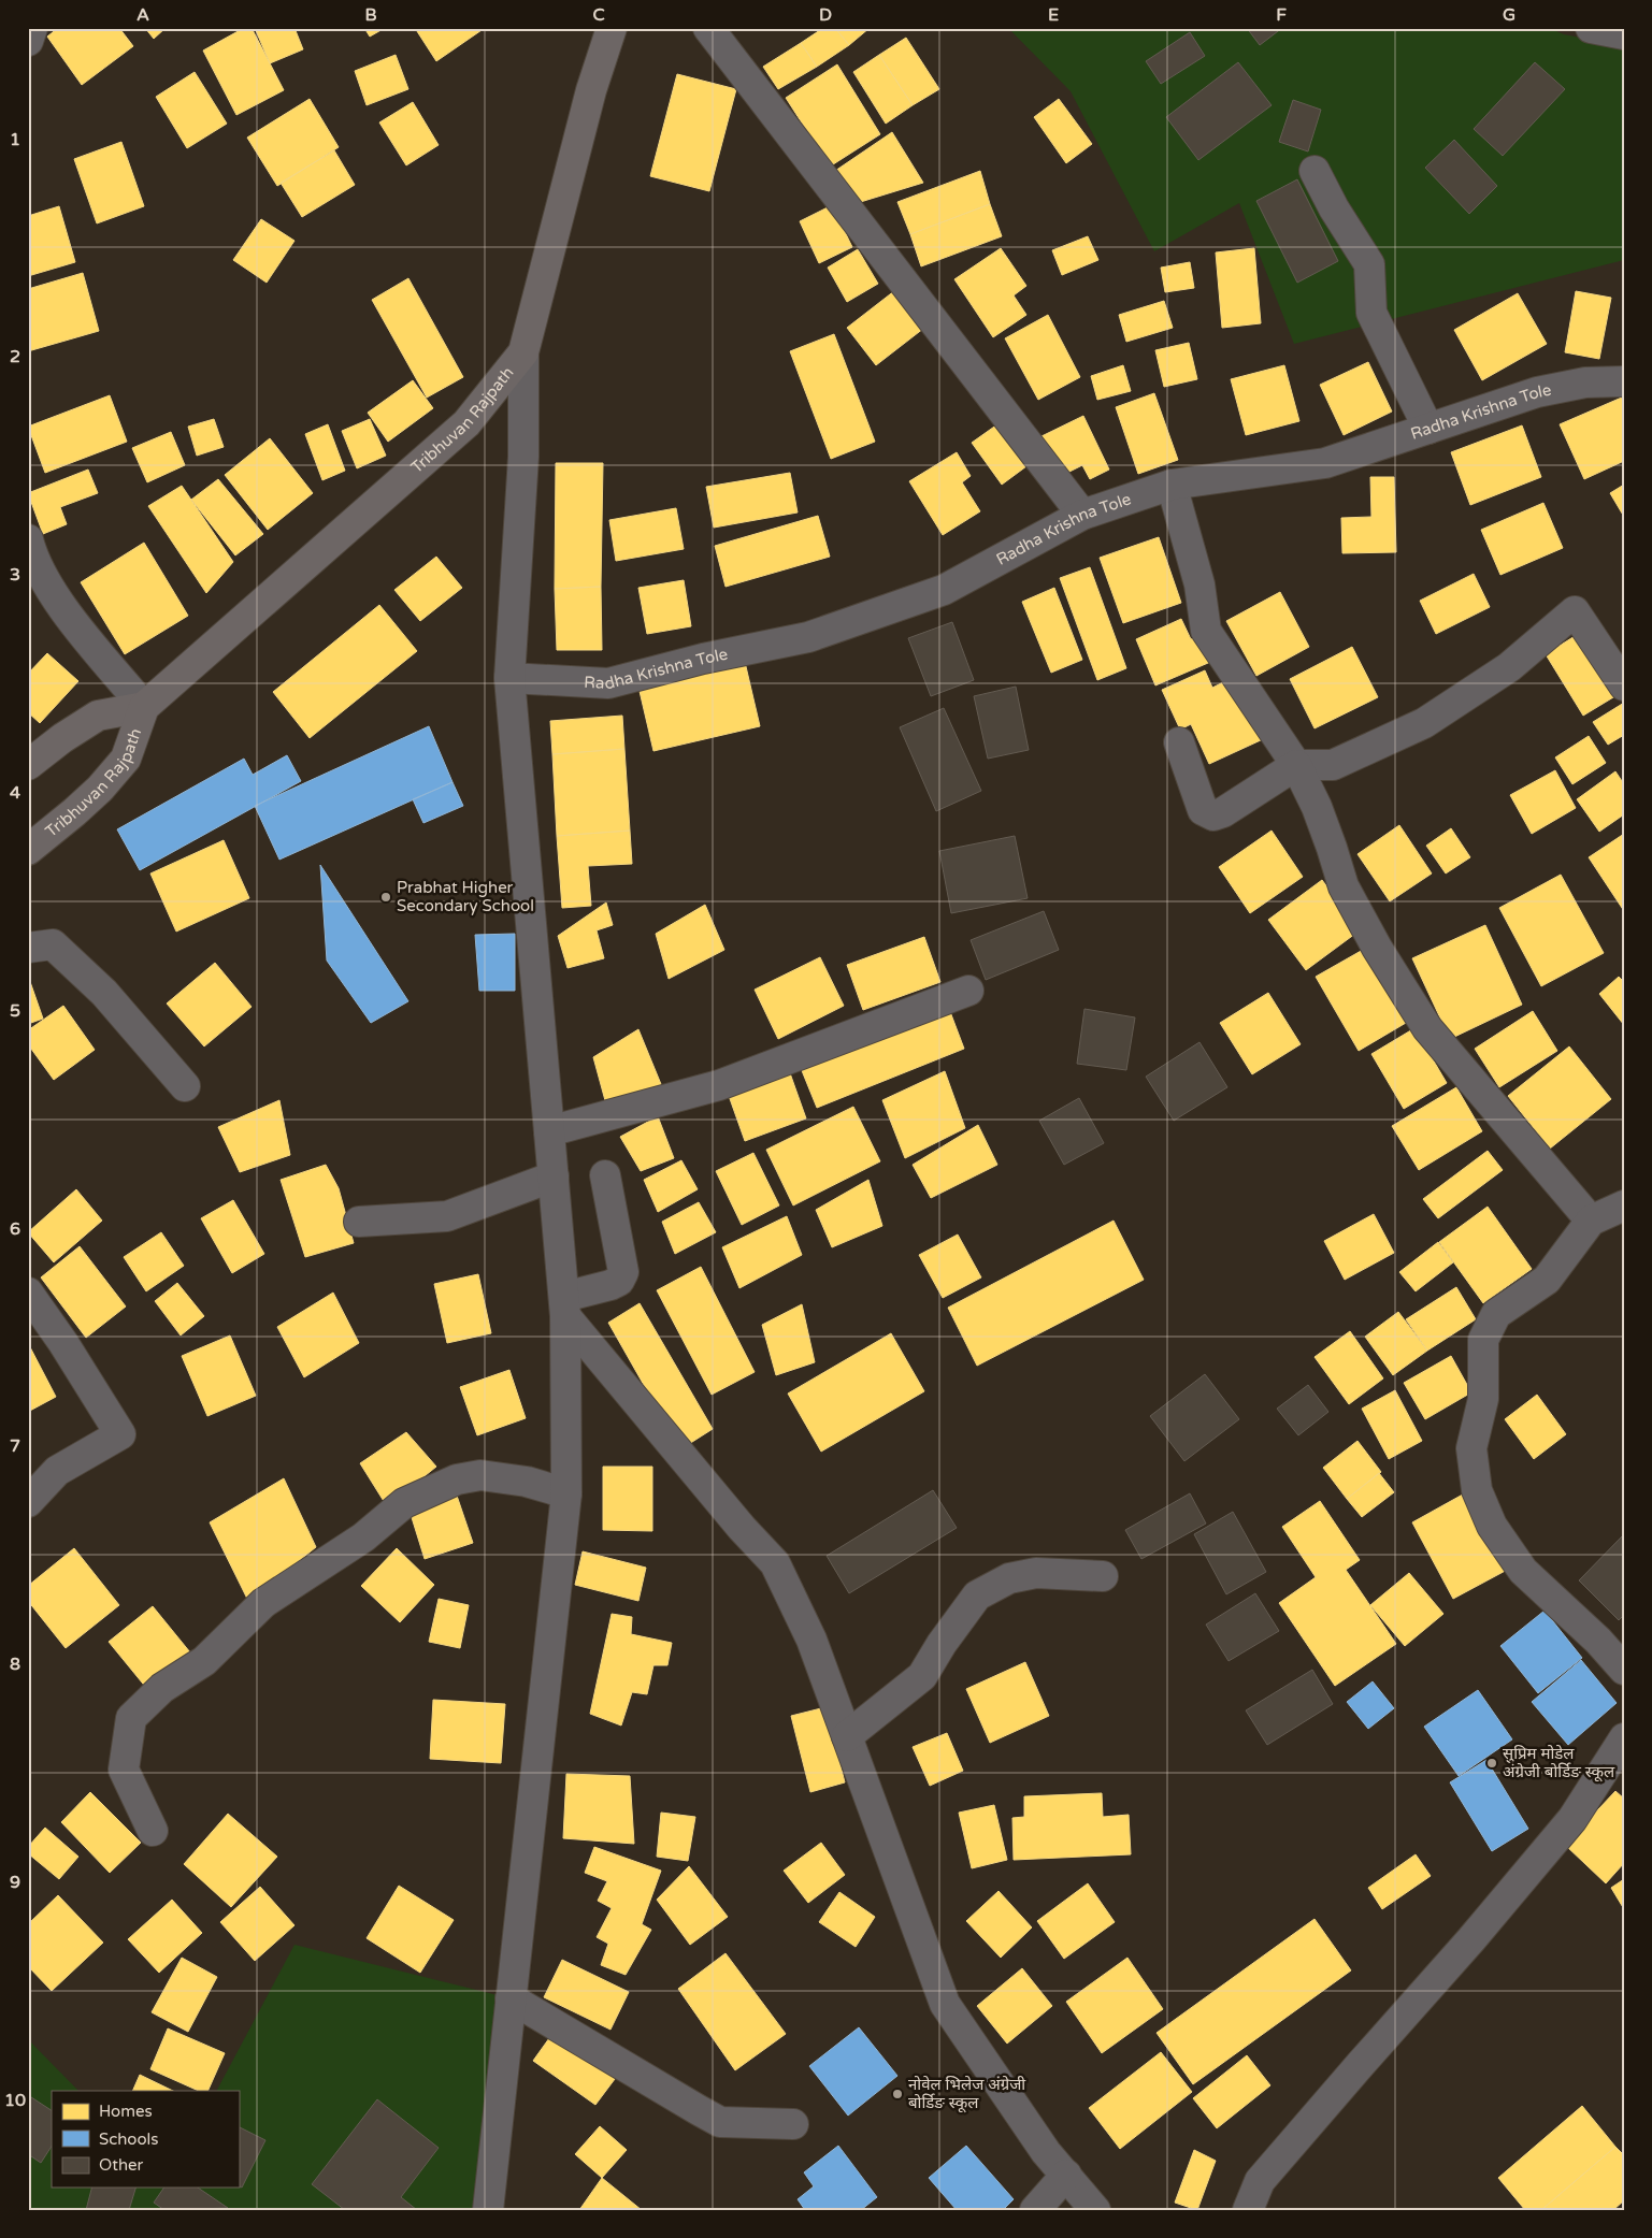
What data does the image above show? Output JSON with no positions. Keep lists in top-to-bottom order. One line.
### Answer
{"streets":{"highway":["Tribhuvan Rajpath"],"street":["Radha Krishna Tole"]},"places":["Prabhat Higher Secondary School","सुप्रिम मोडेल अंग्रेजी बोर्डिङ स्कूल","नोवेल भिलेज अंग्रेजी बोर्डिङ स्कूल"],"legend":["Homes","Schools","Other"],"grid":{"columns":["A","B","C","D","E","F","G"],"rows":["1","2","3","4","5","6","7","8","9","10"]}}
